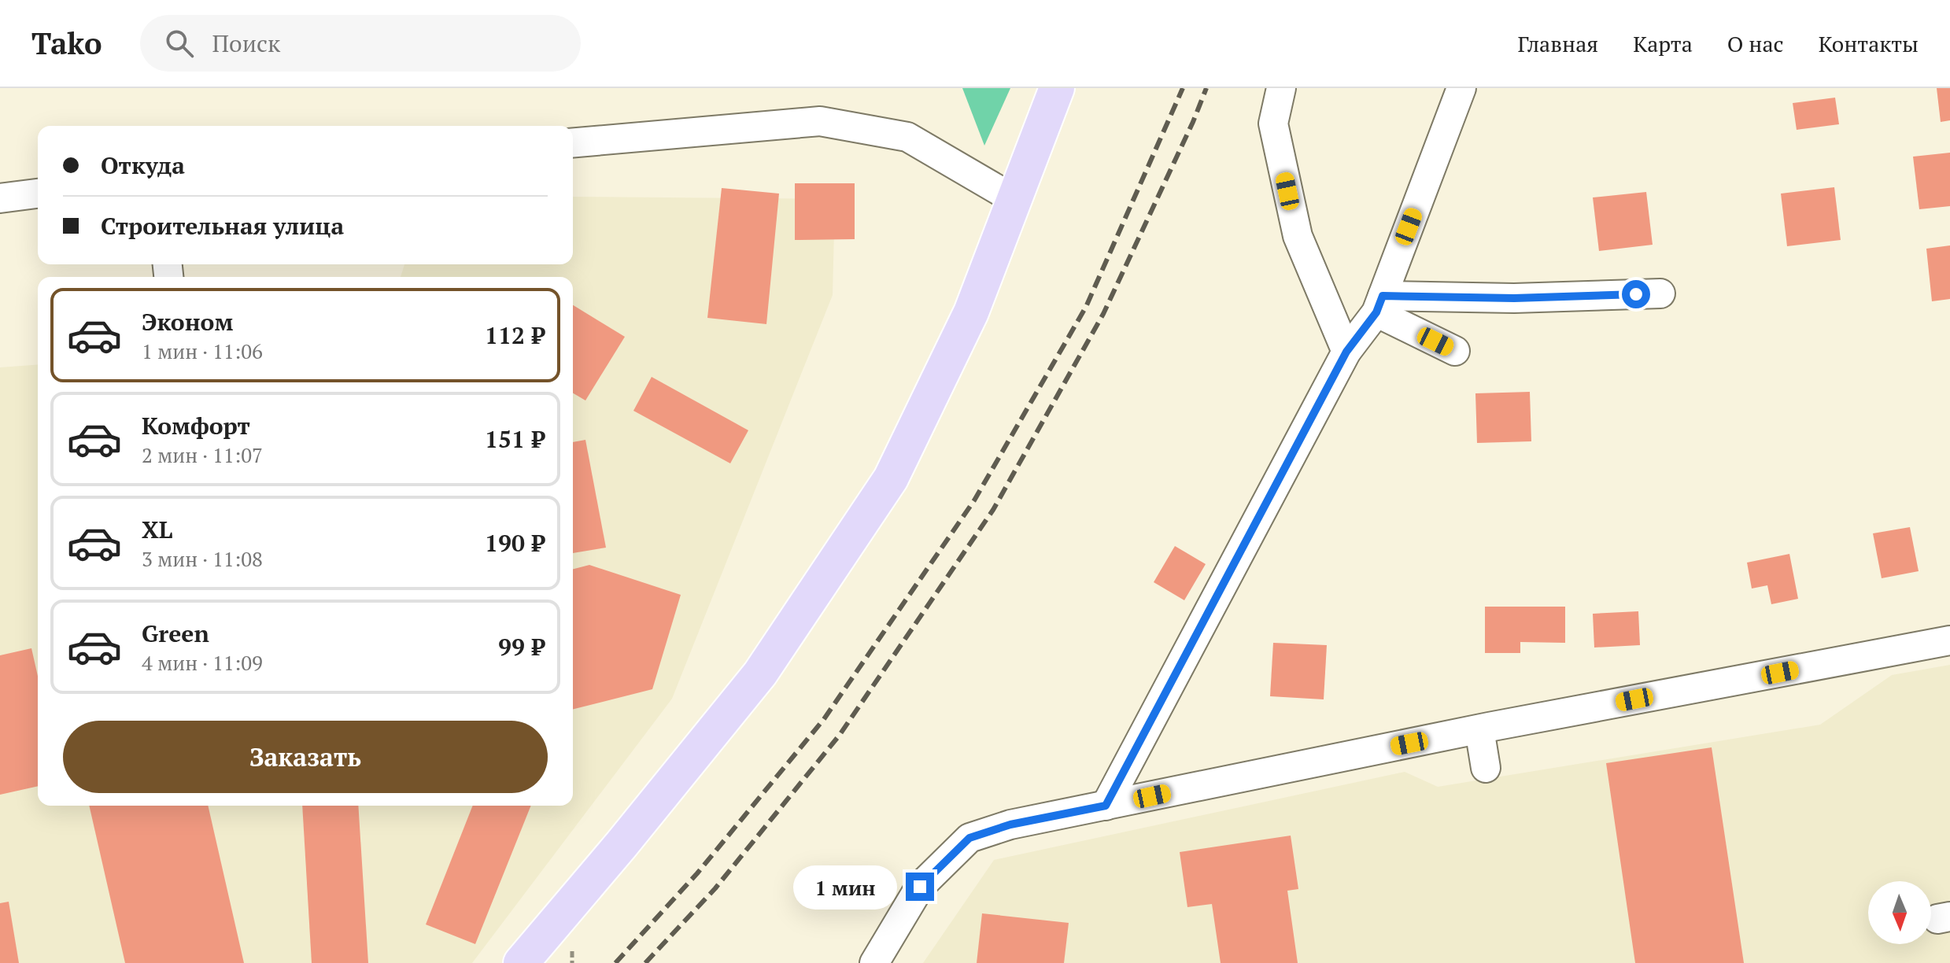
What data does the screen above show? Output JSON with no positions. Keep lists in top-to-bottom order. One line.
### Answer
{"north":"bottom","page":{"header":"Tako","search":"Поиск","nav":["Главная","Карта","О нас","Контакты"],"banner":["Откуда","Строительная улица"],"list":[{"name":"Эконом","note":"1 мин · 11:06","value":"112 ₽"},{"name":"Комфорт","note":"2 мин · 11:07","value":"151 ₽"},{"name":"XL","note":"3 мин · 11:08","value":"190 ₽"},{"name":"Green","note":"4 мин · 11:09","value":"99 ₽"}],"buttons":"Заказать","bubble":"1 мин"}}
